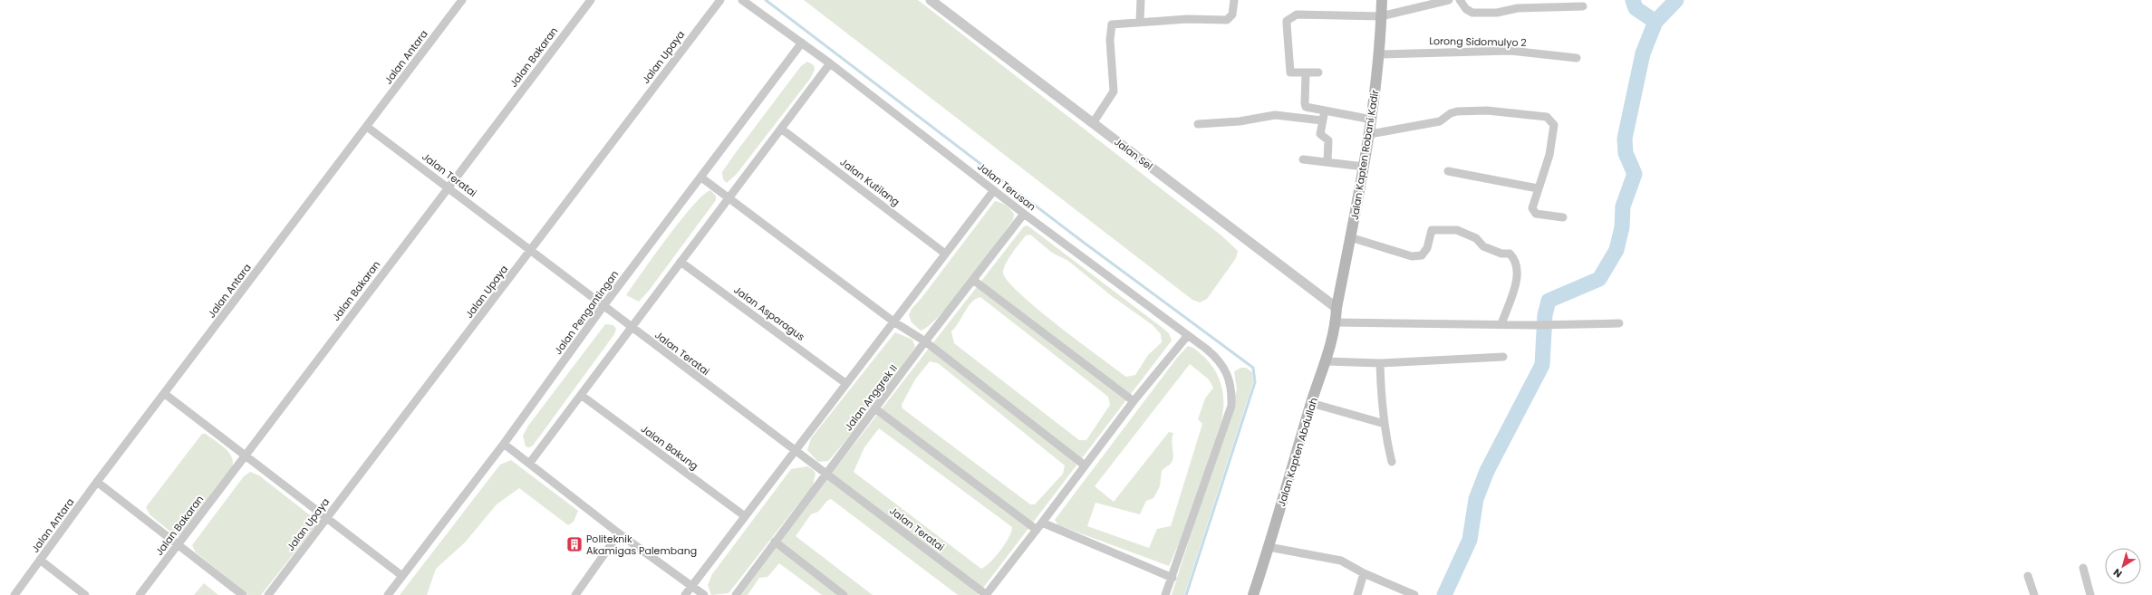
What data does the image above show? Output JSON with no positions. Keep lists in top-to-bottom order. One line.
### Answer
{"streets":{"main road":["Jalan Kapten Robani Kadir","Jalan Kapten Abdullah"],"street":["Lorong Sidomulyo 2","Jalan Antara","Jalan Bakaran","Jalan Upaya","Jalan Sel","Jalan Teratai","Jalan Kutilang","Jalan Terusan","Jalan Pengantingan","Jalan Asparagus","Jalan Anggrek II","Jalan Bakung"]},"crossings":[["Lorong Sidomulyo 2","Jalan Kapten Robani Kadir"],["Jalan Antara","Jalan Teratai"],["Jalan Bakaran","Jalan Teratai"],["Jalan Upaya","Jalan Teratai"],["Jalan Sel","Jalan Kapten Robani Kadir"],["Jalan Sel","Jalan Kapten Abdullah"],["Jalan Kapten Robani Kadir","Jalan Kapten Abdullah"],["Jalan Teratai","Jalan Pengantingan"],["Jalan Teratai","Jalan Anggrek II"],["Jalan Terusan","Jalan Pengantingan"],["Jalan Terusan","Jalan Anggrek II"]],"places":{"building":["Politeknik Akamigas Palembang"]},"north":"bottom left"}
